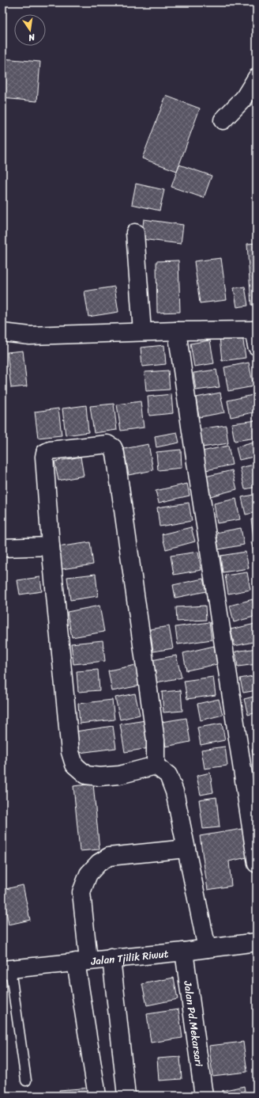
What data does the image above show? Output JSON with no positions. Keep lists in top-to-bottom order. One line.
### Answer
{"streets":{"main road":["Jalan Tjilik Riwut","Jalan Pd.Mekarsari"]},"crossings":[["Jalan Tjilik Riwut","Jalan Pd.Mekarsari"]],"north":"bottom"}
